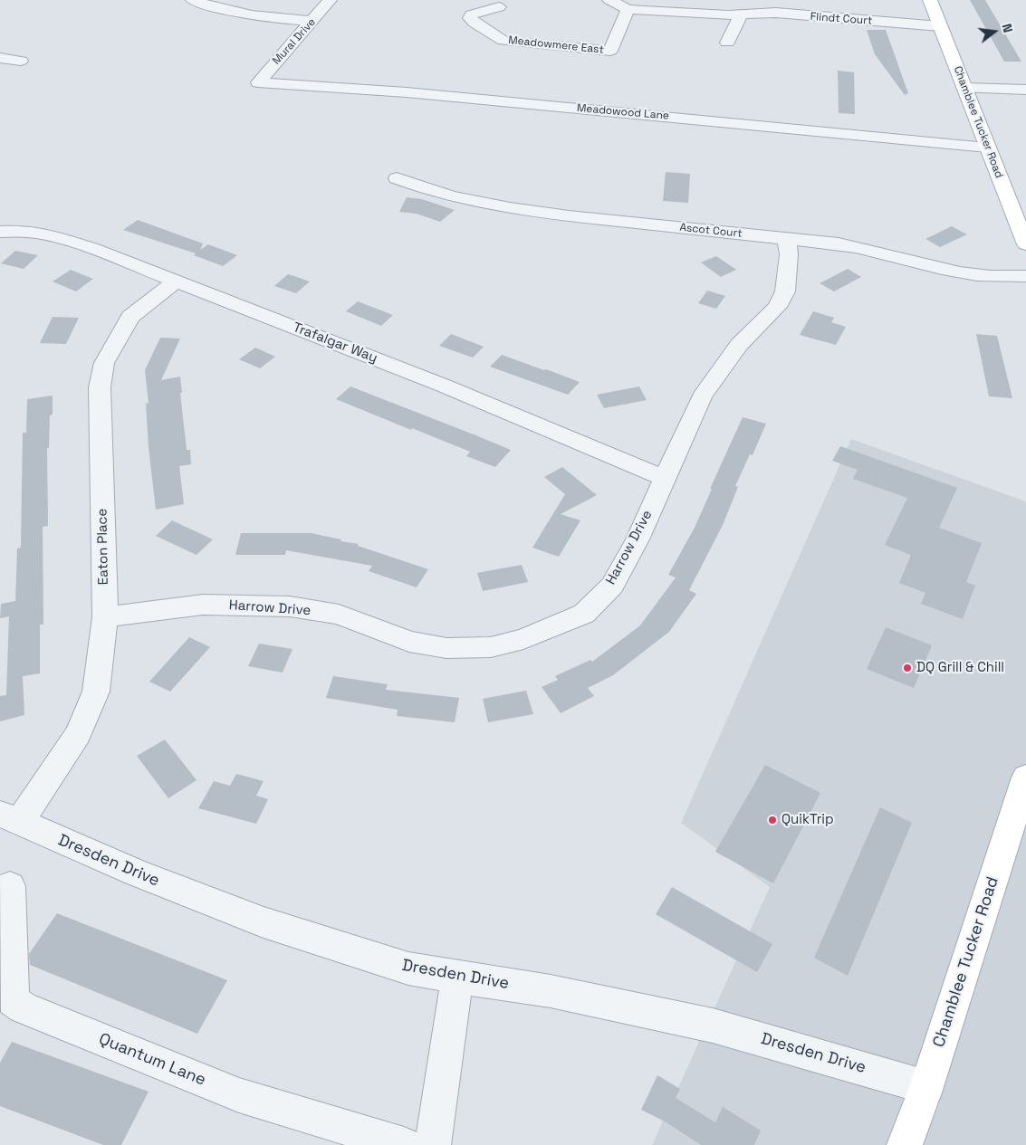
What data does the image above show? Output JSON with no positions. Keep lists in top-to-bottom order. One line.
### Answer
{"streets":{"main road":["Chamblee Tucker Road"],"street":["Flindt Court","Mural Drive","Meadowmere East","Meadowood Lane","Ascot Court","Trafalgar Way","Eaton Place","Harrow Drive","Dresden Drive","Quantum Lane"]},"crossings":[["Flindt Court","Meadowmere East"],["Flindt Court","Chamblee Tucker Road"],["Mural Drive","Meadowood Lane"],["Meadowood Lane","Chamblee Tucker Road"],["Chamblee Tucker Road","Dresden Drive"],["Ascot Court","Harrow Drive"],["Trafalgar Way","Eaton Place"],["Trafalgar Way","Harrow Drive"],["Eaton Place","Harrow Drive"],["Eaton Place","Dresden Drive"]],"places":["DQ Grill & Chill","QuikTrip"],"north":"right"}
